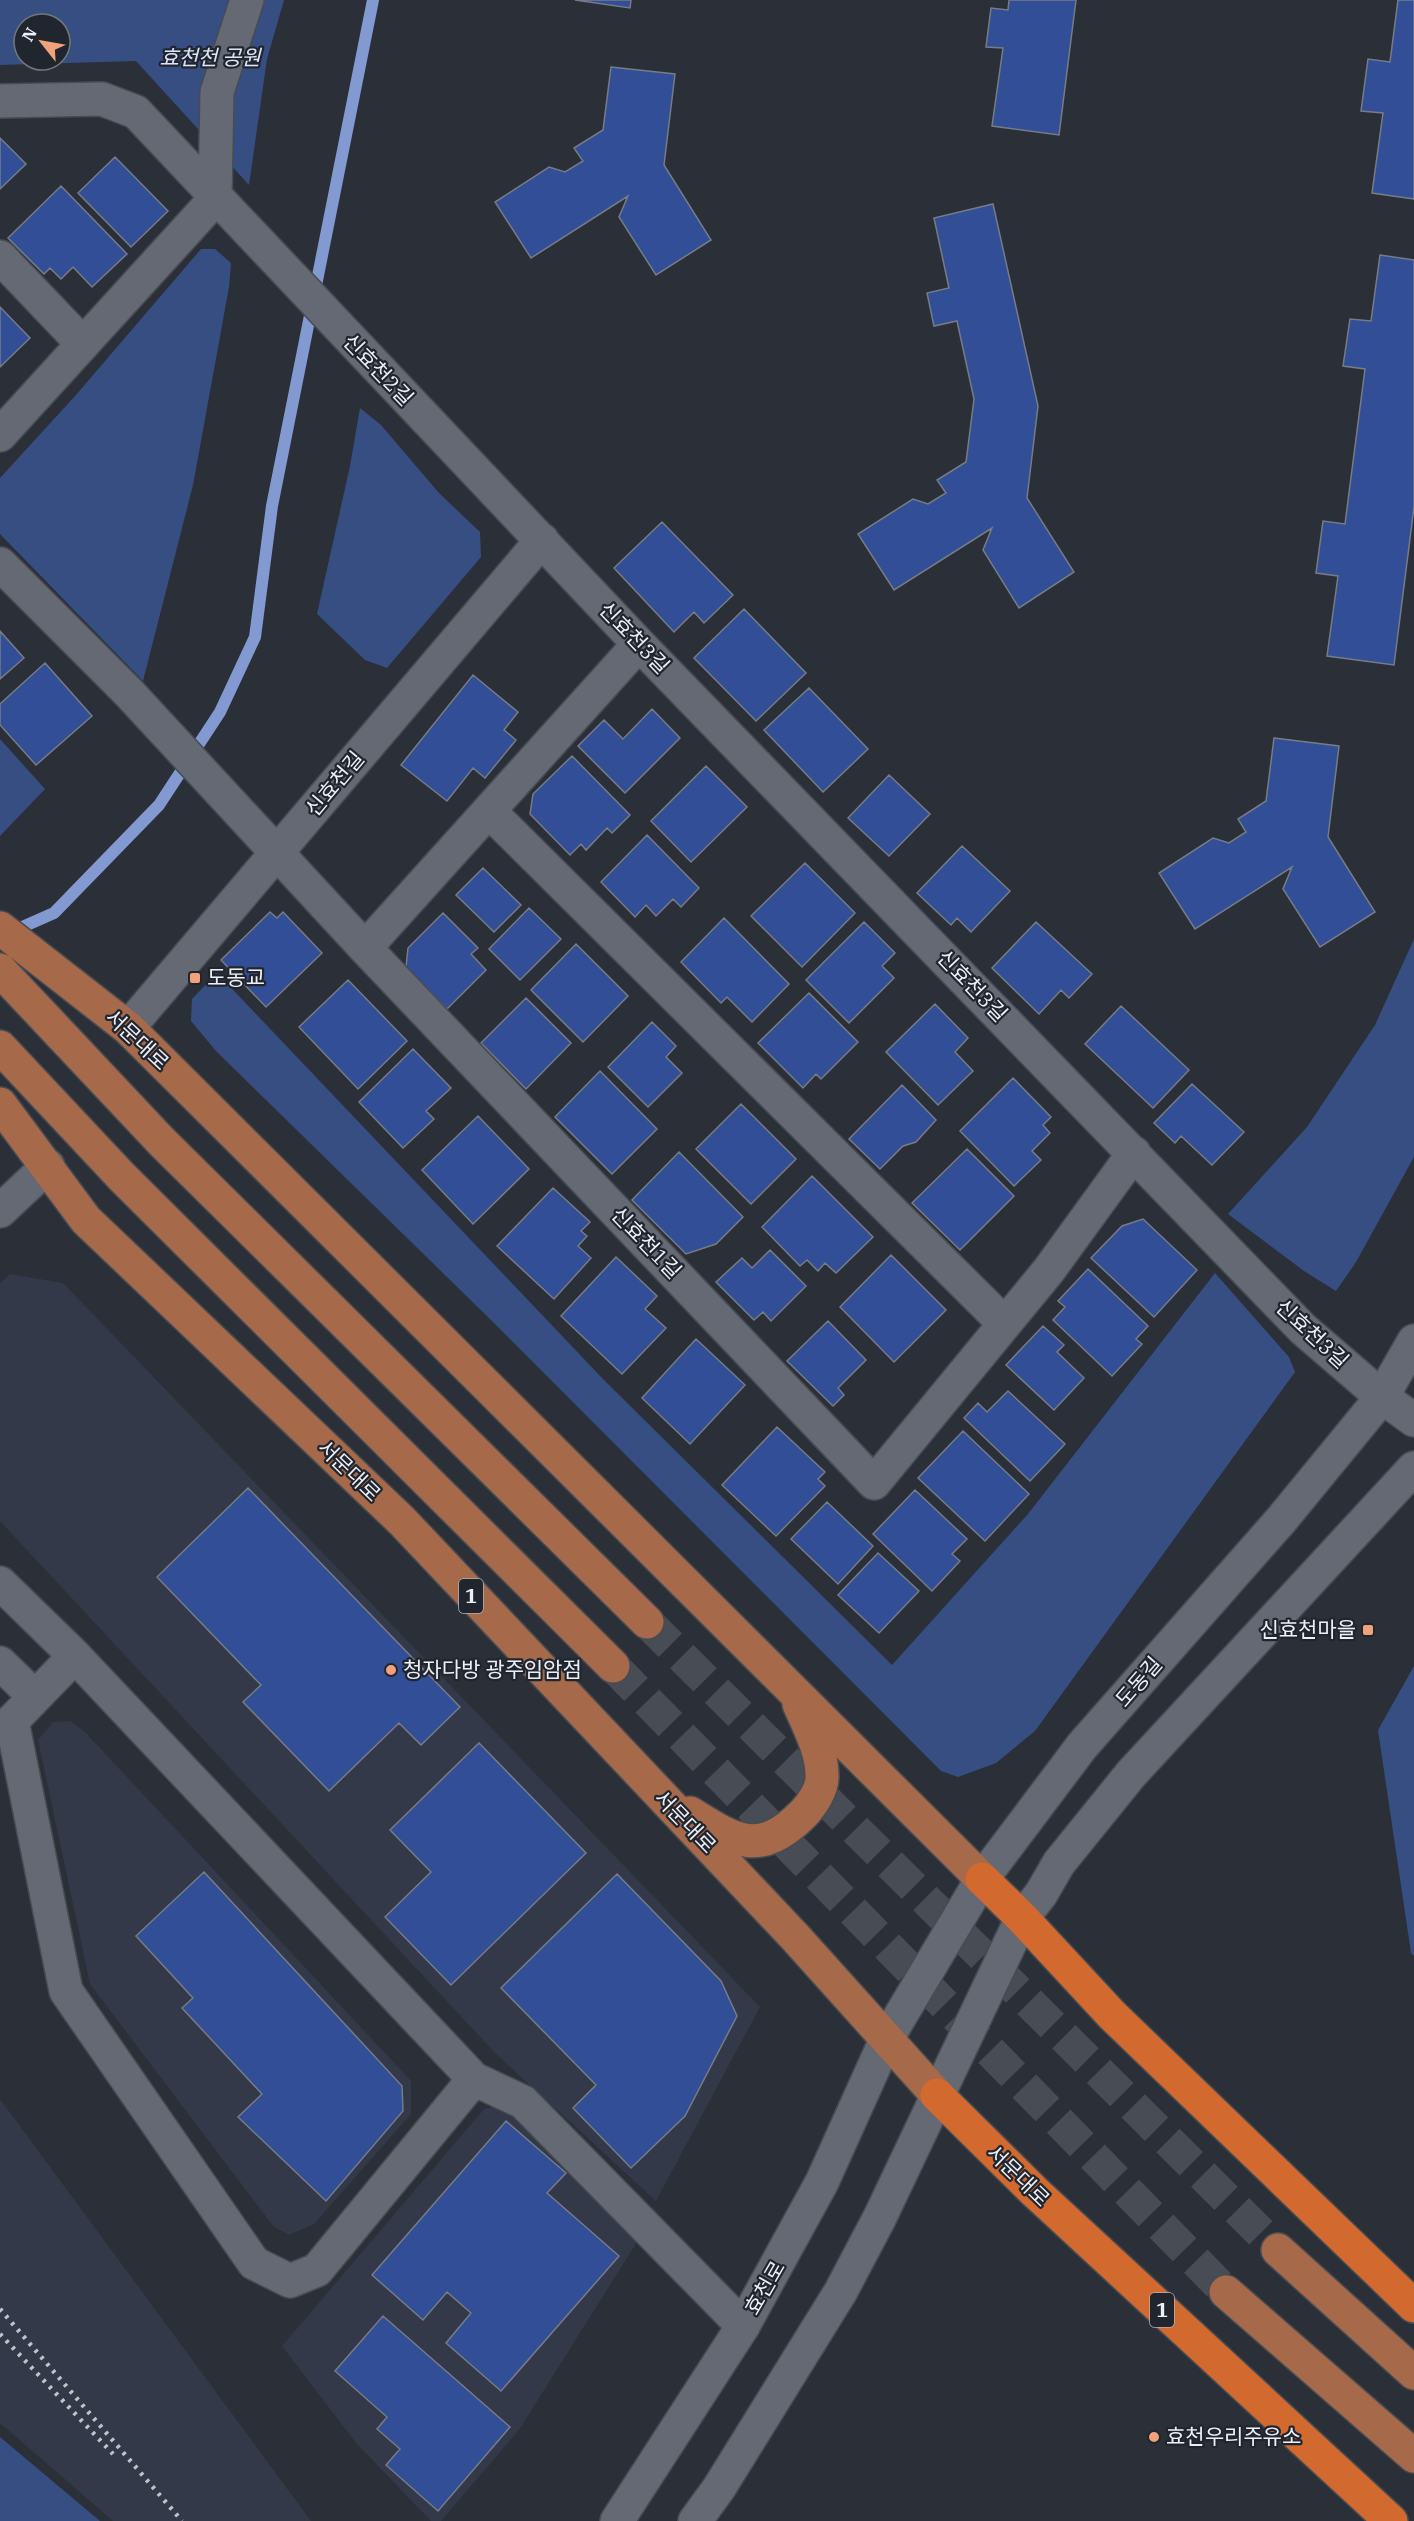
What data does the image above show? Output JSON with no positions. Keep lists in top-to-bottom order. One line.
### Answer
{"streets":{"highway":["서문대로","1"],"street":["신효천2길","신효천3길","신효천길","신효천1길","도동길","효천로"]},"crossings":[["신효천2길","신효천3길"],["신효천2길","신효천길"],["신효천3길","신효천길"],["신효천3길","신효천1길"],["신효천3길","도동길"],["신효천길","서문대로"],["신효천길","신효천1길"],["서문대로","도동길"],["서문대로","효천로"],["도동길","효천로"]],"parks":["효천천 공원"],"places":{"transit":["도동교","신효천마을"],"other":["청자다방 광주임암점","효천우리주유소"]},"north":"top left"}
